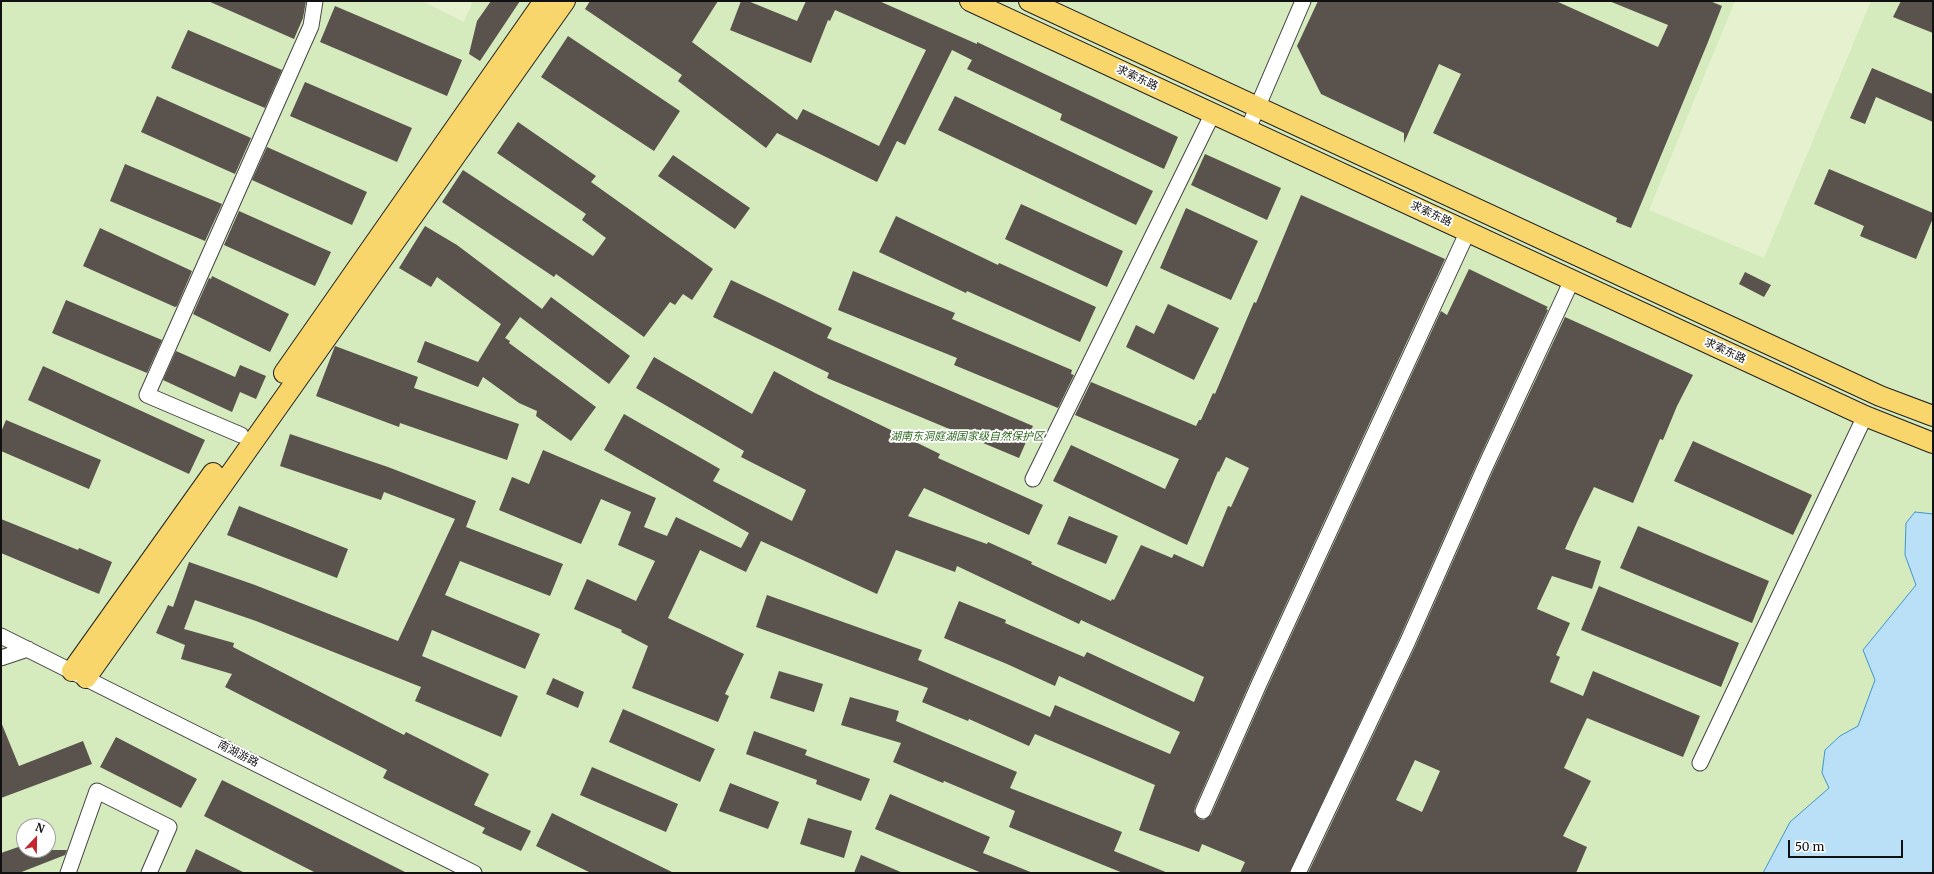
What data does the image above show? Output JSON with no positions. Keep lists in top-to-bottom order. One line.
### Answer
{"streets":{"main road":["求索东路"],"street":["南湖游路"]},"parks":["湖南东洞庭湖国家级自然保护区"],"scale_bar":"50 m","north":"top"}
